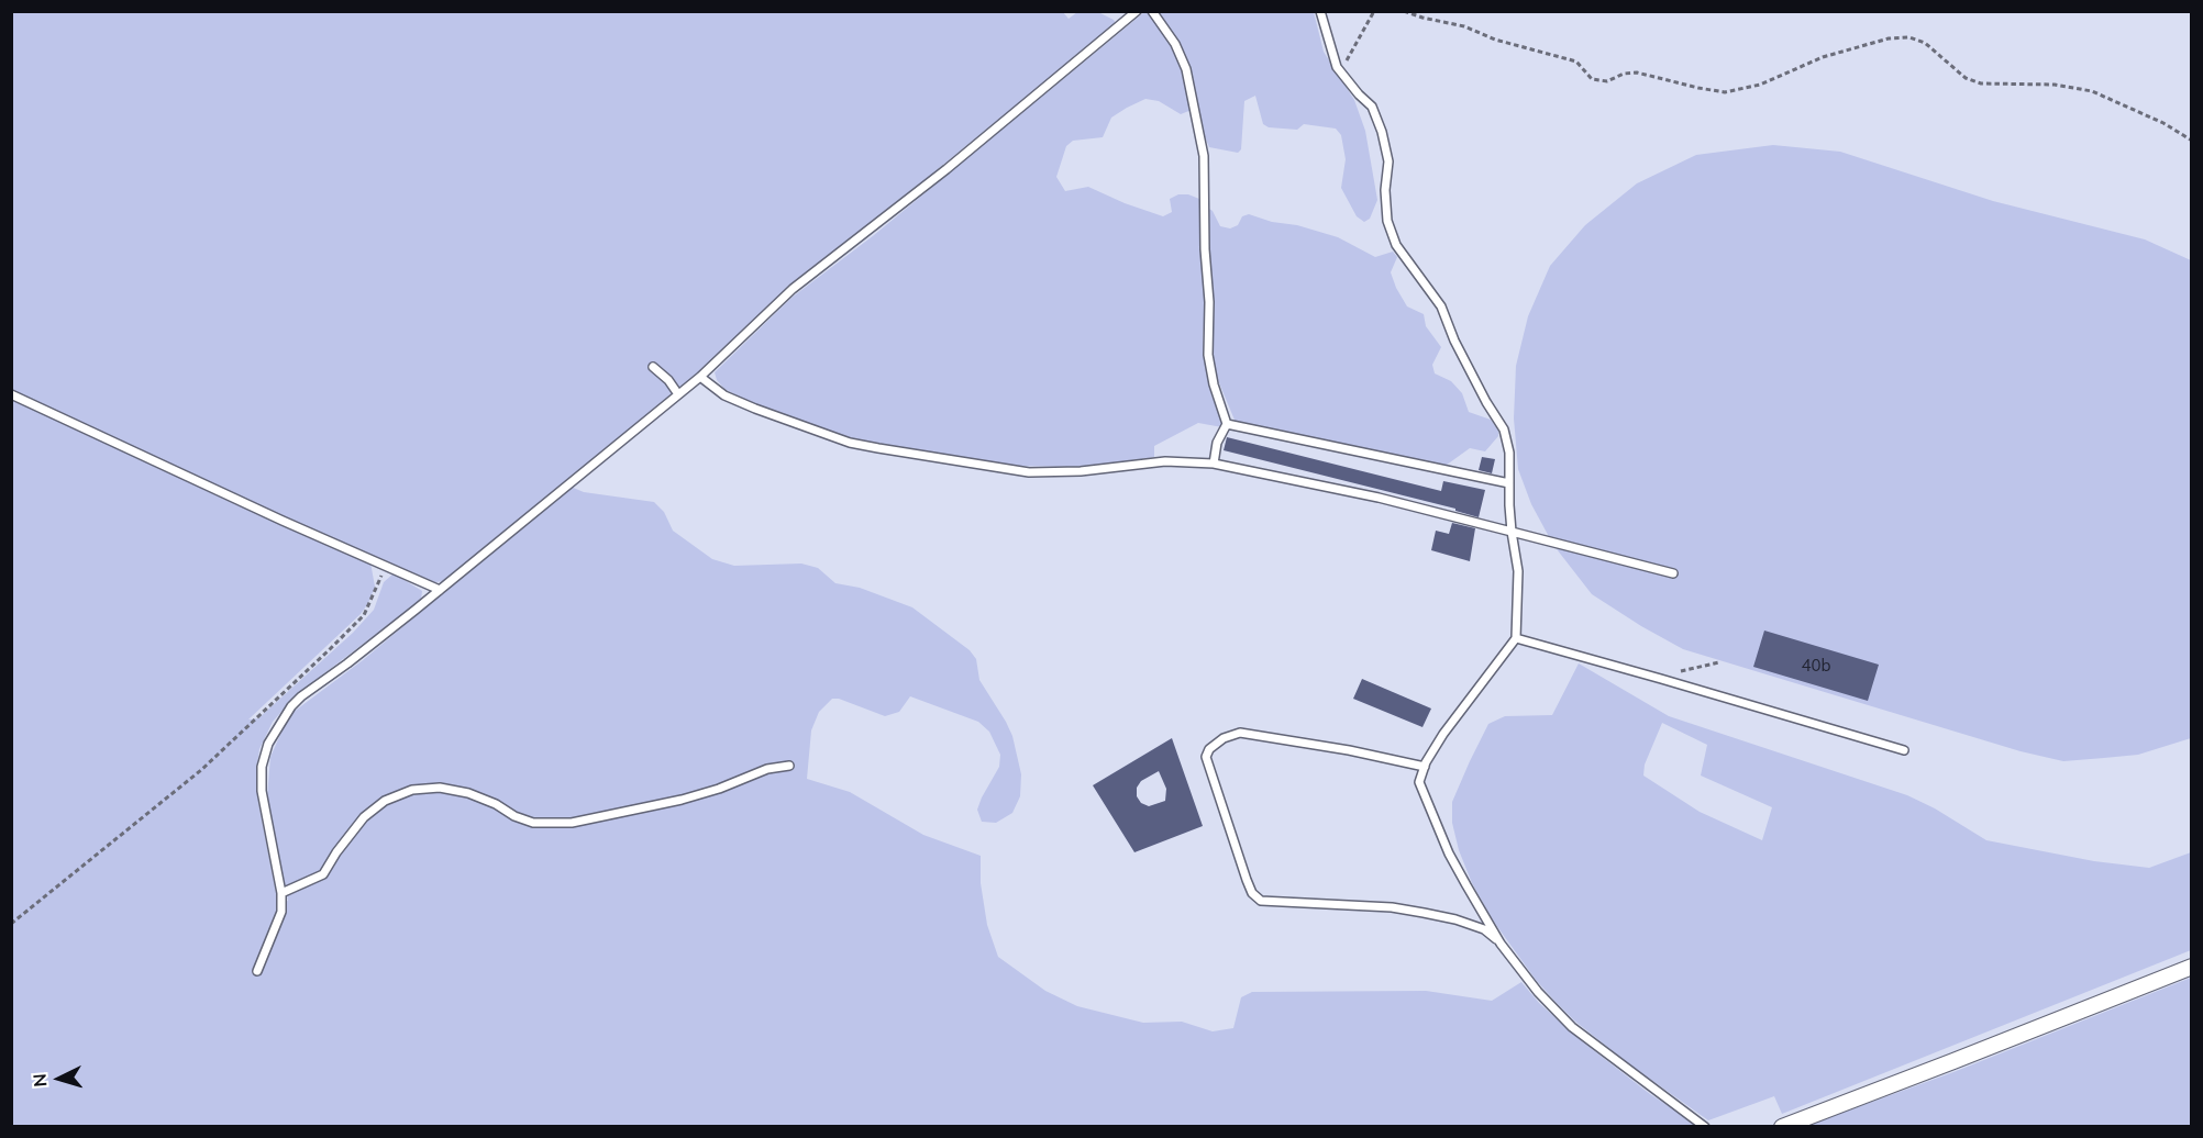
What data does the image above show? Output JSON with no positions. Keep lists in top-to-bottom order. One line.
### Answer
{"house_numbers":["40b"],"north":"left"}
